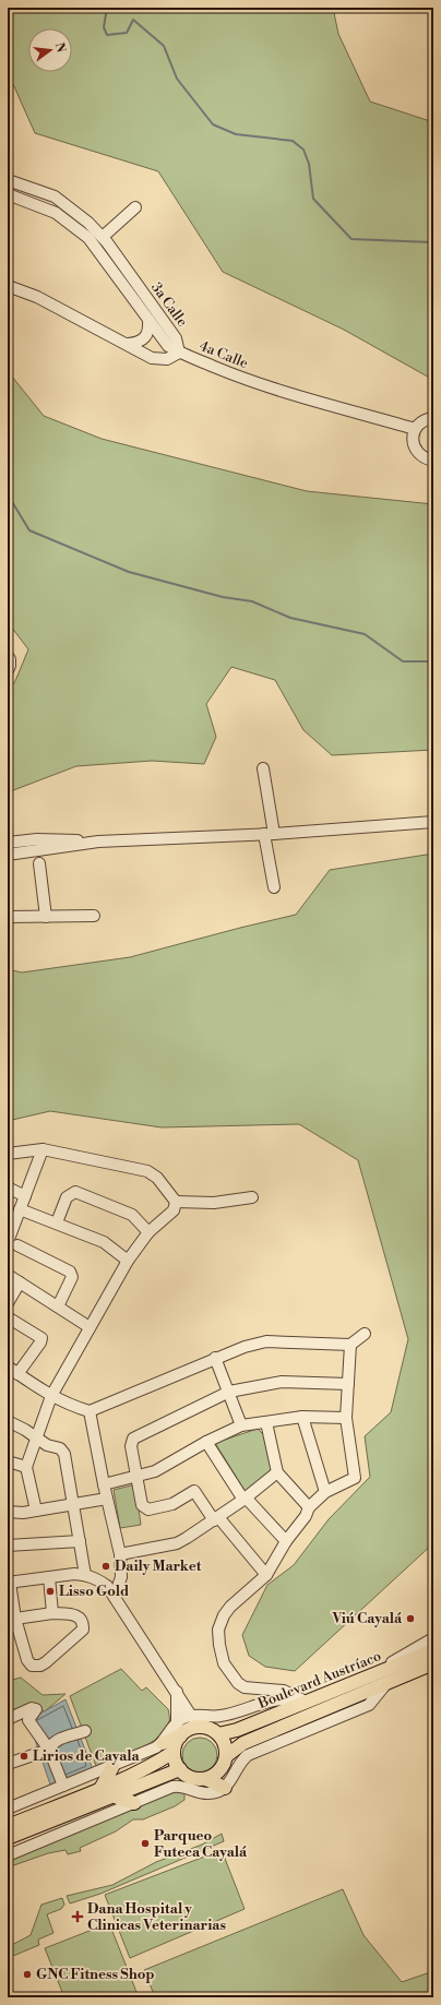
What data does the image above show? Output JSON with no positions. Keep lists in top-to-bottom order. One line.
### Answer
{"streets":{"main road":["Boulevard Austríaco"],"street":["3a Calle","4a Calle"]},"crossings":[["3a Calle","4a Calle"]],"places":{"other":["Daily Market","Lisso Gold","Viú Cayalá","Lirios de Cayala","Parqueo Futeca Cayalá","GNC Fitness Shop"],"health":["Dana Hospital y Clinicas Veterinarias"]},"north":"right"}
